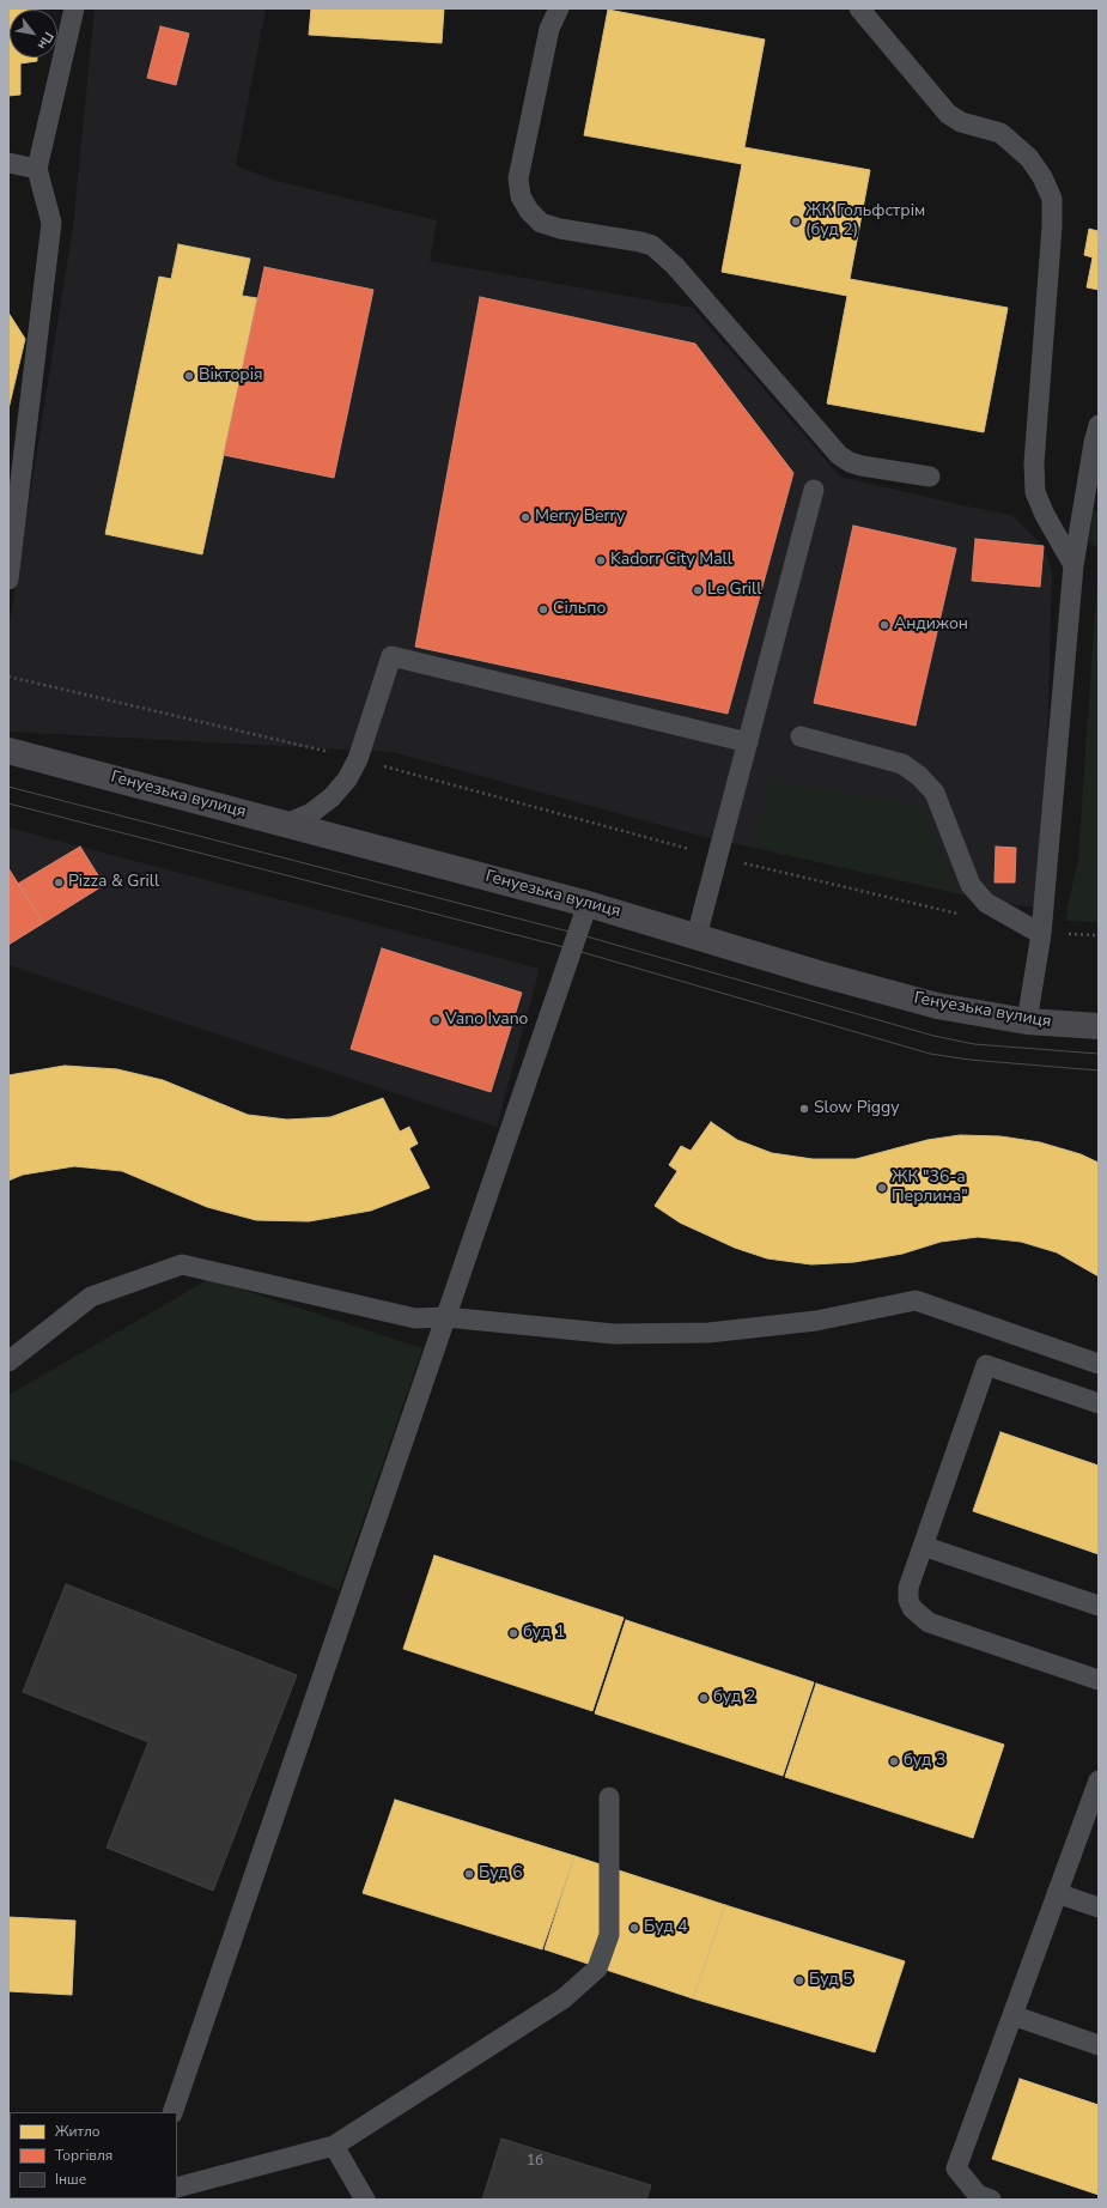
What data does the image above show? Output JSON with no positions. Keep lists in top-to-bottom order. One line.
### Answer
{"streets":{"main road":["Генуезька вулиця"]},"places":["ЖК Гольфстрім (буд 2)","Вікторія","Merry Berry","Kadorr City Mall","Le Grill","Сільпо","Андижон","Pizza & Grill","Vano Ivano","Slow Piggy","ЖК \"36-а Перлина\"","буд 1","буд 2","буд 3","Буд 6","Буд 4","Буд 5"],"house_numbers":["1б"],"legend":["Житло","Торгівля","Інше"],"north":"bottom right"}
